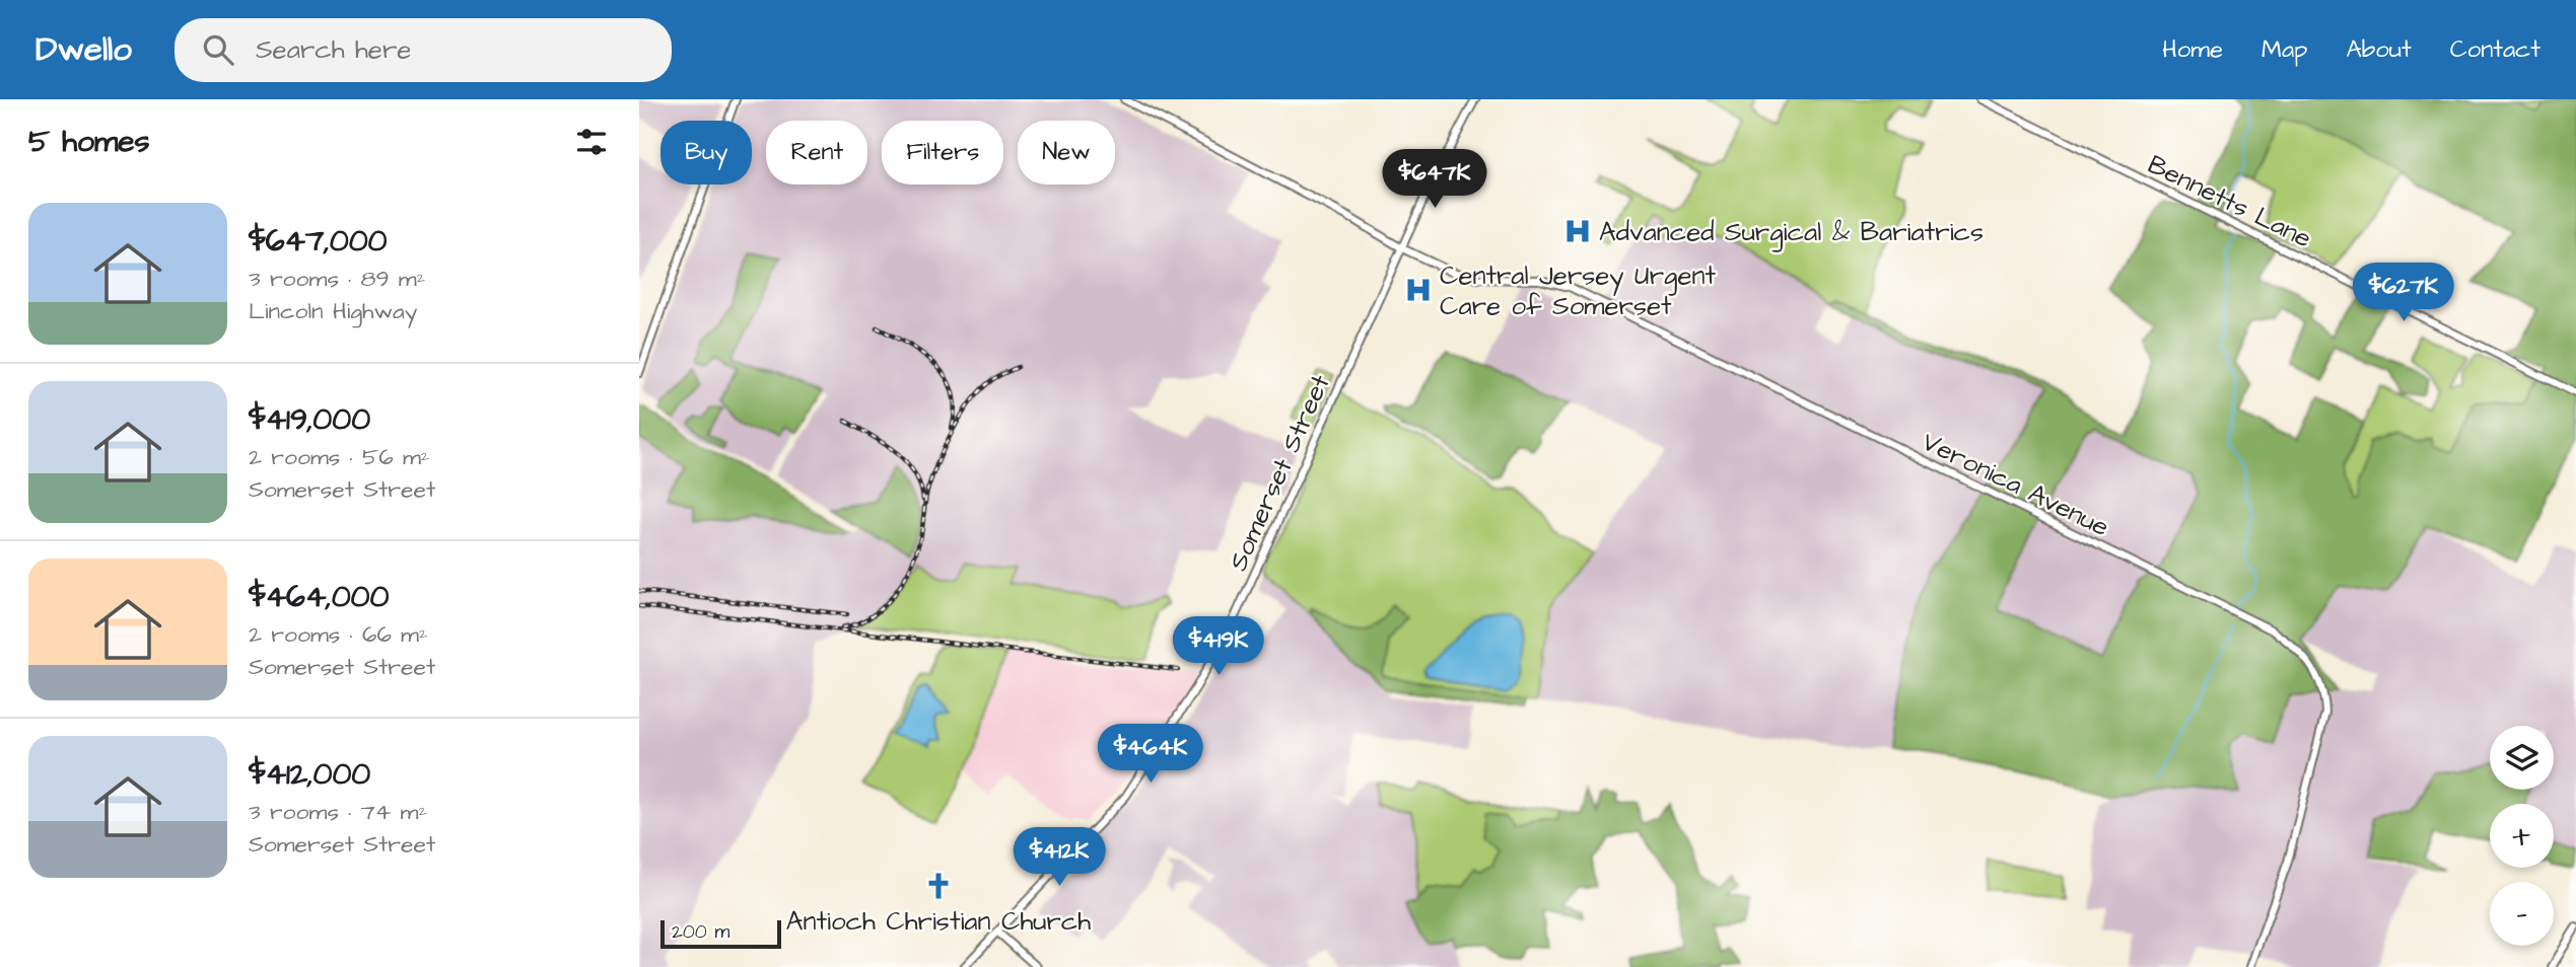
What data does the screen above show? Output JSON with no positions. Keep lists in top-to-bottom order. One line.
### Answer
{"streets":{"street":["Bennetts Lane","Somerset Street","Veronica Avenue"]},"crossings":[["Somerset Street","Veronica Avenue"]],"places":{"hospital":["Advanced Surgical & Bariatrics","Central Jersey Urgent Care of Somerset"],"church":["Antioch Christian Church"]},"scale_bar":"200 m","page":{"header":"Dwello","search":"Search here","nav":["Home","Map","About","Contact"],"heading":"5 homes","chip":["Buy","Rent","Filters","New"],"price":["$647K","$627K","$419K","$464K","$412K"],"list":[{"name":"$647,000","note":"3 rooms · 89 m² · Lincoln Highway"},{"name":"$419,000","note":"2 rooms · 56 m² · Somerset Street"},{"name":"$464,000","note":"2 rooms · 66 m² · Somerset Street"},{"name":"$412,000","note":"3 rooms · 74 m² · Somerset Street"}],"map_buttons":["+","−"],"scale":"200 m"}}
